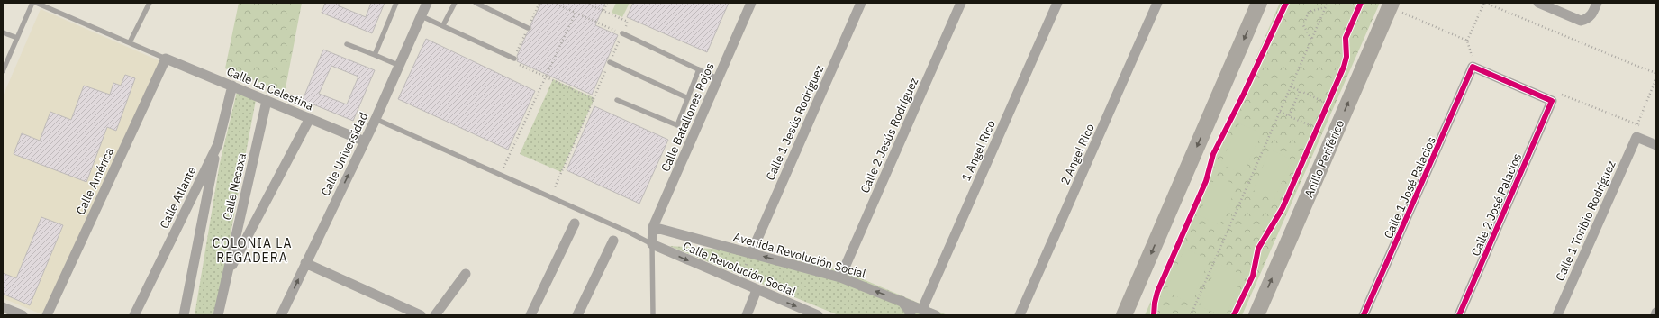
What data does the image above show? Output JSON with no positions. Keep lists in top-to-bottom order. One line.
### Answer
{"streets":{"main road":["Anillo Periférico"],"street":["Calle La Celestina","Calle Batallones Rojos","Calle 1 Jesús Rodríguez","Calle 2 Jesús Rodríguez","1 Angel Rico","Calle Universidad","2 Angel Rico","Calle América","Calle Necaxa","Calle 1 José Palacios","Calle Atlante","Calle 2 José Palacios","Calle 1 Toribio Rodríguez","Avenida Revolución Social","Calle Revolución Social"]},"crossings":[["Calle La Celestina","Calle Universidad"],["Calle La Celestina","Calle América"],["Calle La Celestina","Calle Necaxa"],["Calle La Celestina","Calle Atlante"],["Calle Batallones Rojos","Avenida Revolución Social"],["Calle Batallones Rojos","Calle Revolución Social"],["Calle 1 Jesús Rodríguez","Avenida Revolución Social"],["Calle 2 Jesús Rodríguez","Avenida Revolución Social"],["1 Angel Rico","Avenida Revolución Social"]],"one_way":["Calle Universidad","Avenida Revolución Social","Calle Revolución Social"],"districts":["COLONIA LA REGADERA"]}
